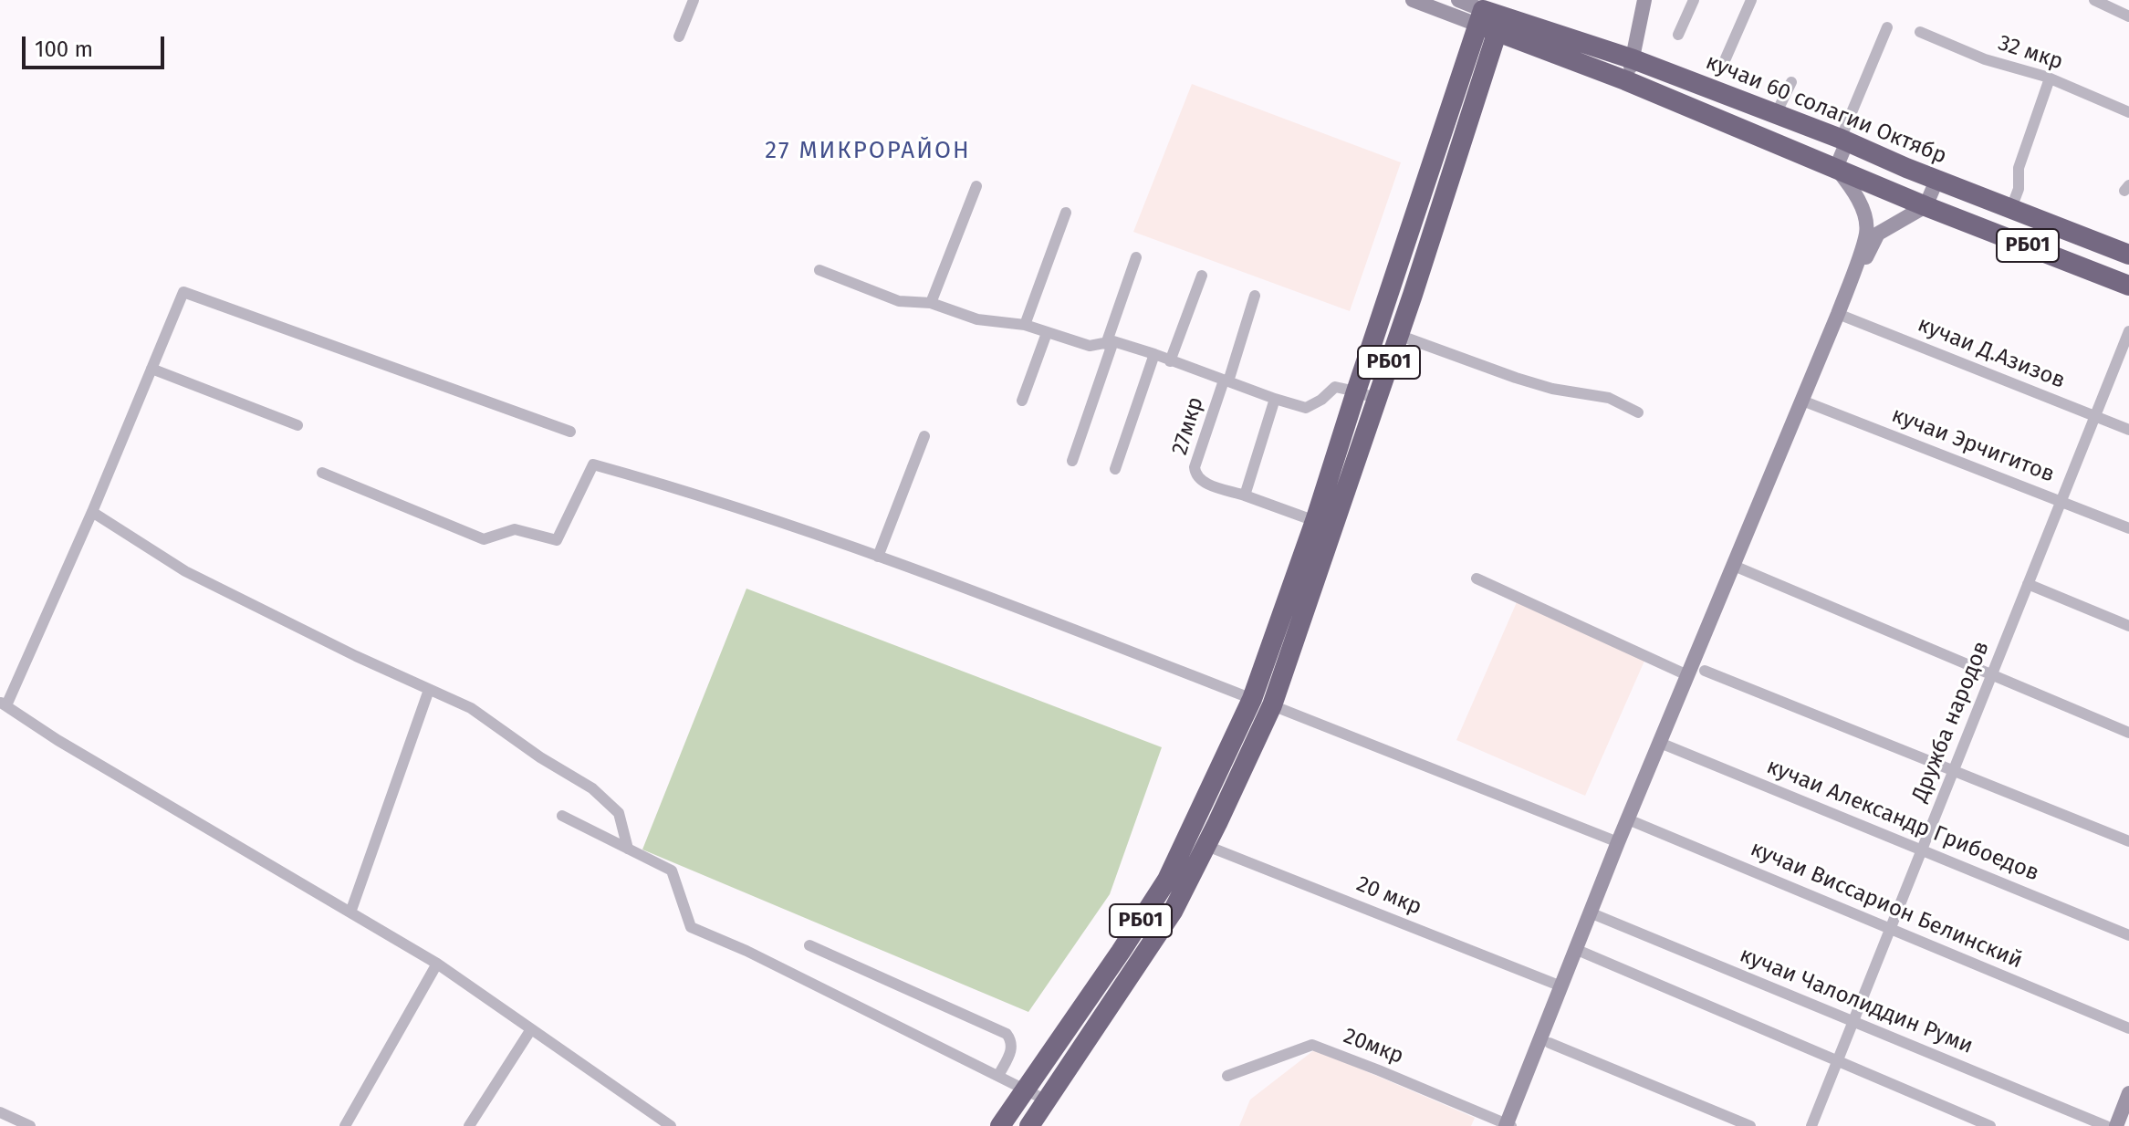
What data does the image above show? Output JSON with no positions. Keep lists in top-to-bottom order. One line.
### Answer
{"streets":{"highway":["кучаи 60 солагии Октябр","РБ01"],"street":["32 мкр","кучаи Д.Азизов","27мкр","кучаи Эрчигитов","Дружба народов","кучаи Александр Грибоедов","20 мкр","кучаи Виссарион Белинский","кучаи Чалолиддин Руми","20мкр"]},"crossings":[["кучаи 60 солагии Октябр","РБ01"],["РБ01","27мкр"],["РБ01","20 мкр"],["кучаи Д.Азизов","Дружба народов"],["кучаи Эрчигитов","Дружба народов"],["Дружба народов","кучаи Александр Грибоедов"],["Дружба народов","кучаи Виссарион Белинский"],["Дружба народов","кучаи Чалолиддин Руми"]],"districts":["27 МИКРОРАЙОН"],"scale_bar":"100 m"}
